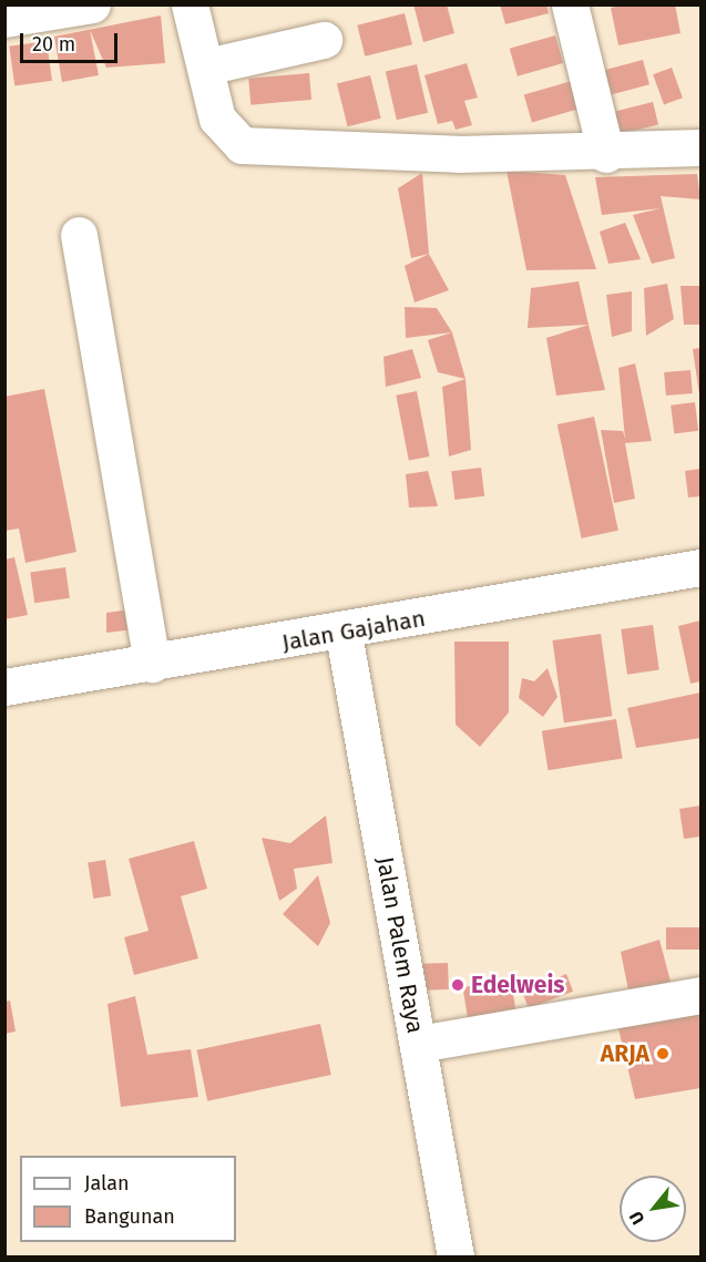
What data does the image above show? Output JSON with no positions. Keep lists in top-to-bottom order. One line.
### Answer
{"streets":{"street":["Jalan Gajahan","Jalan Palem Raya"]},"crossings":[["Jalan Gajahan","Jalan Palem Raya"]],"places":["Edelweis","ARJA"],"legend":["Jalan","Bangunan"],"scale_bar":"20 m","north":"bottom left"}
